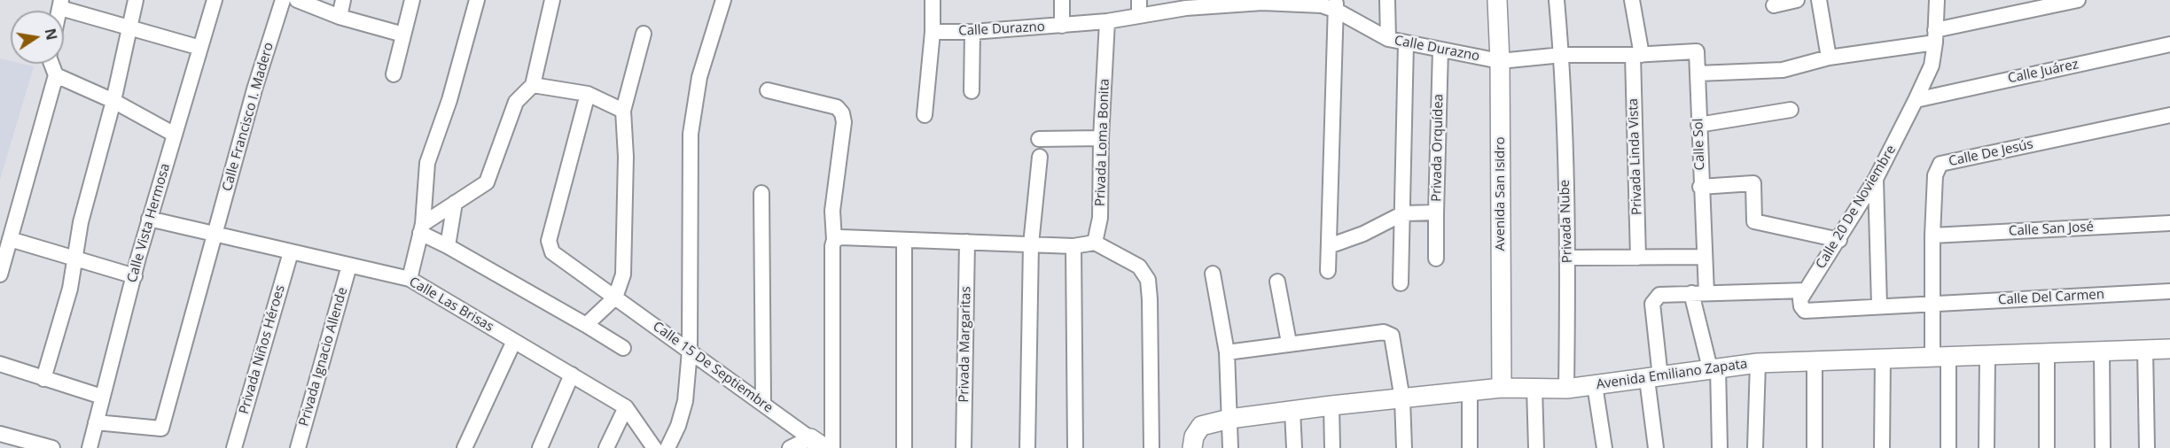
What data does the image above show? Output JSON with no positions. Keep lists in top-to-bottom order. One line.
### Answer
{"streets":{"main road":["Avenida San Isidro","Avenida Emiliano Zapata"],"street":["Calle Durazno","Calle Juárez","Calle Francisco I. Madero","Privada Loma Bonita","Calle Sol","Privada Orquídea","Calle De Jesús","Privada Linda Vista","Calle 20 De Noviembre","Privada Nube","Calle Vista Hermosa","Calle San José","Calle Del Carmen","Calle Las Brisas","Privada Margaritas","Privada Niños Héroes","Privada Ignacio Allende","Calle 15 De Septiembre"]},"crossings":[["Calle Durazno","Privada Loma Bonita"],["Calle Durazno","Calle Sol"],["Calle Durazno","Privada Orquídea"],["Calle Durazno","Privada Linda Vista"],["Calle Durazno","Avenida San Isidro"],["Calle Durazno","Privada Nube"],["Calle Juárez","Calle 20 De Noviembre"],["Calle Francisco I. Madero","Calle Vista Hermosa"],["Calle Francisco I. Madero","Calle Las Brisas"],["Calle Sol","Calle 20 De Noviembre"],["Calle De Jesús","Calle San José"],["Calle De Jesús","Calle Del Carmen"],["Calle De Jesús","Avenida Emiliano Zapata"],["Avenida San Isidro","Avenida Emiliano Zapata"],["Privada Nube","Avenida Emiliano Zapata"],["Calle Vista Hermosa","Calle Las Brisas"],["Calle Las Brisas","Privada Niños Héroes"],["Calle Las Brisas","Privada Ignacio Allende"]],"north":"right"}
